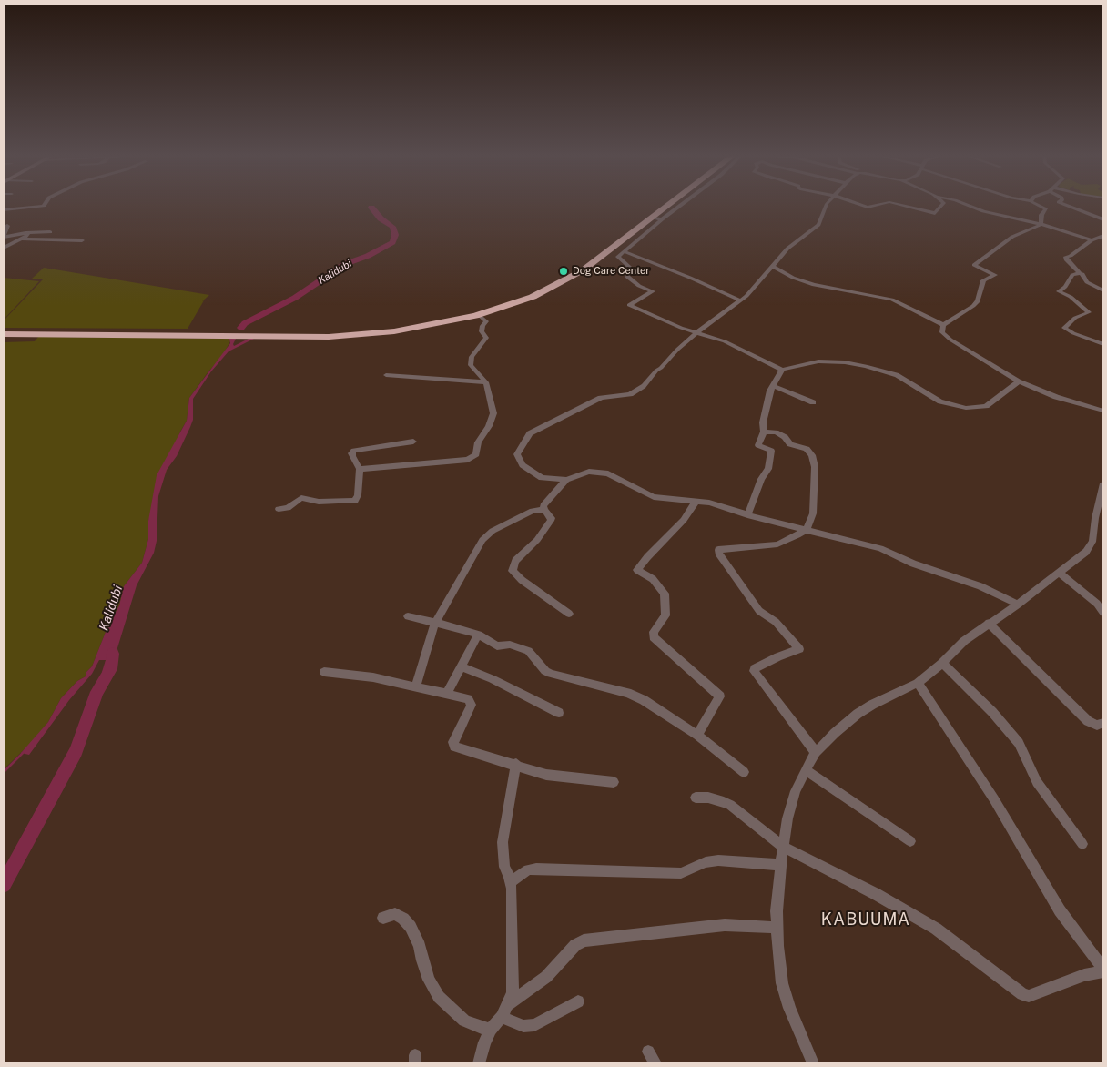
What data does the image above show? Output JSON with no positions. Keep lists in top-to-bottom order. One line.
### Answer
{"districts":["KABUUMA"],"water":["Kalidubi"],"places":["Dog Care Center"]}
